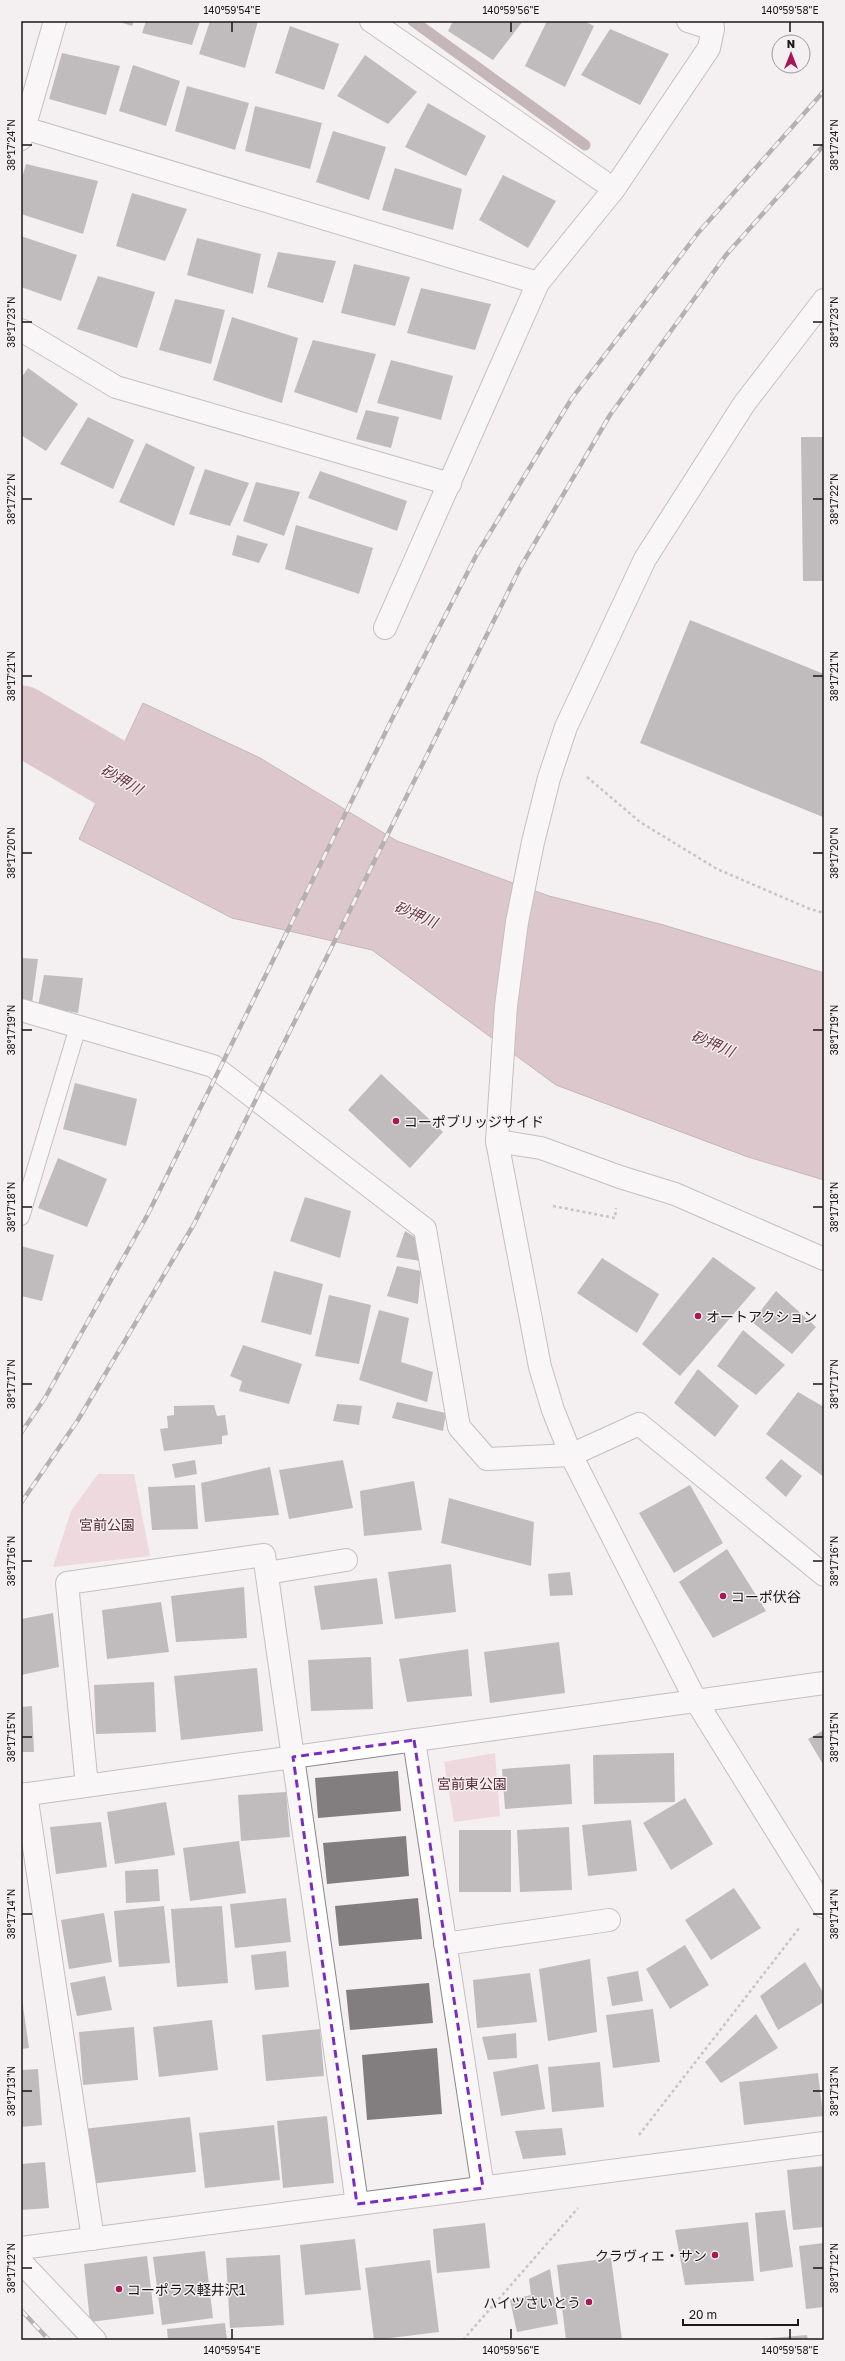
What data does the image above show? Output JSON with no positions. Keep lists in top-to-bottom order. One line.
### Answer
{"water":["砂押川"],"parks":["宮前公園","宮前東公園"],"places":["コーポブリッジサイド","オートアクション","コーポ伏谷","クラヴィエ・サン","コーポラス軽井沢1","ハイツさいとう"],"scale_bar":"20 m","north":"top","coordinates":["140°59'54\"E","140°59'56\"E","140°59'58\"E","38°17'24\"N","38°17'23\"N","38°17'22\"N","38°17'21\"N","38°17'20\"N","38°17'19\"N","38°17'18\"N","38°17'17\"N","38°17'16\"N","38°17'15\"N","38°17'14\"N","38°17'13\"N","38°17'12\"N"]}
